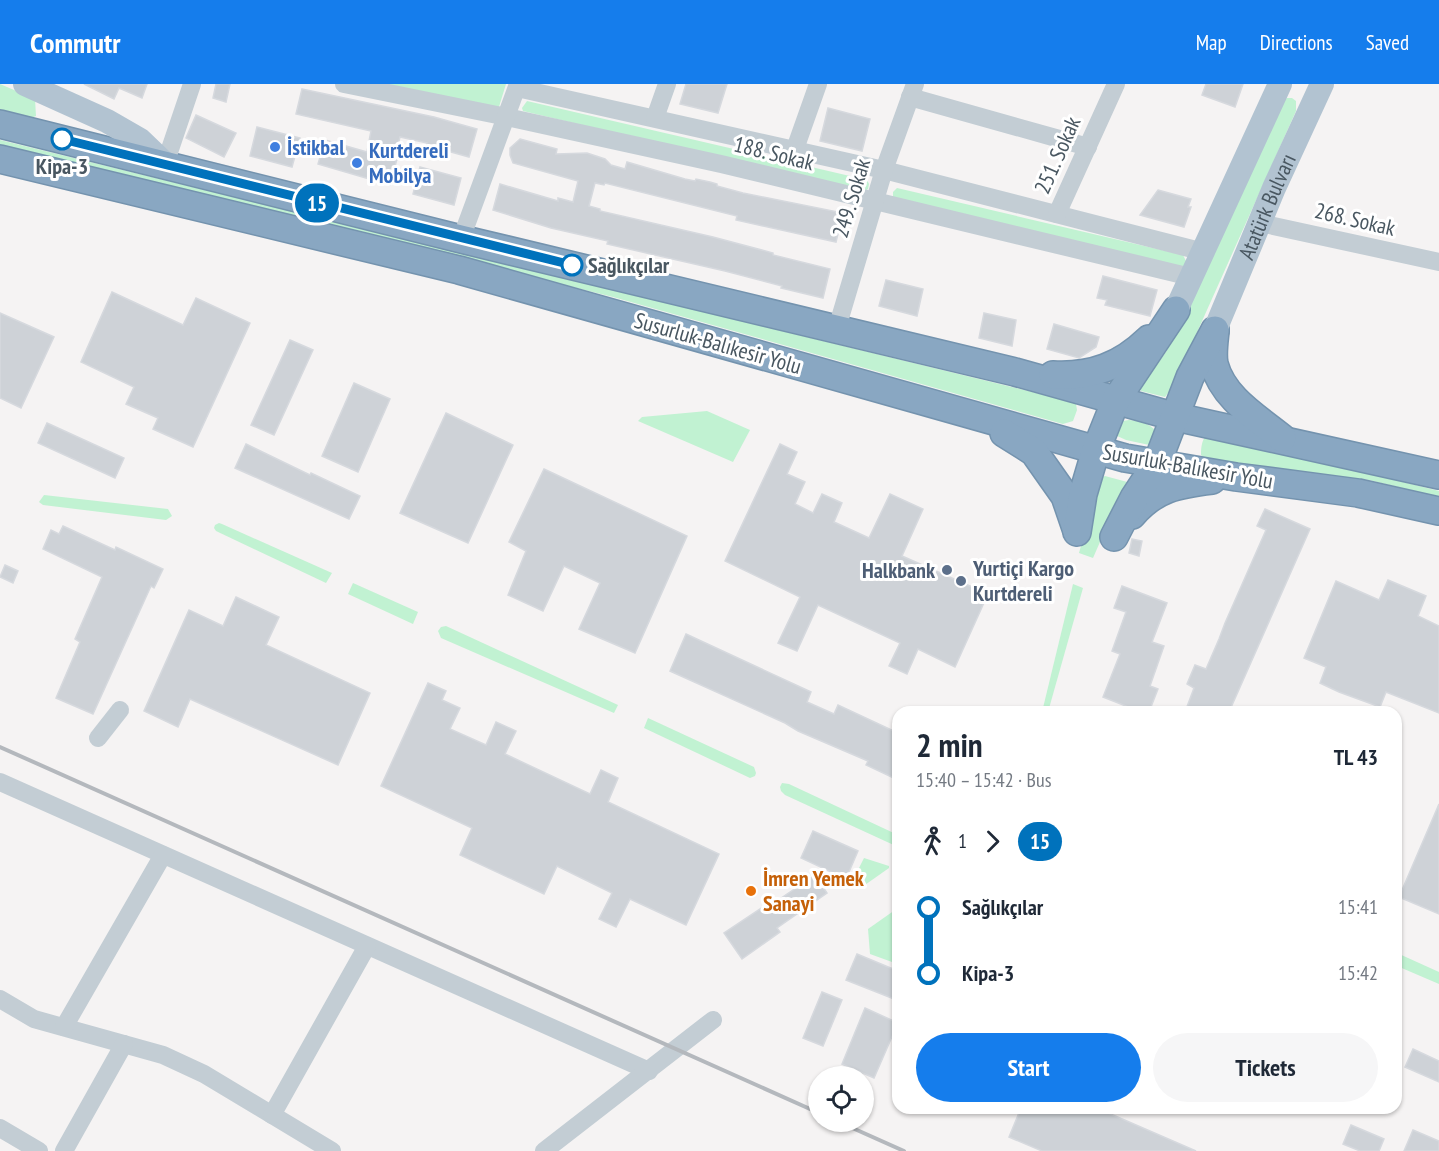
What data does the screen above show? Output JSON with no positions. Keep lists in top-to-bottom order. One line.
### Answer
{"streets":{"highway":["Susurluk-Balıkesir Yolu"],"main road":["Atatürk Bulvarı"],"street":["188. Sokak","251. Sokak","249. Sokak","268. Sokak"]},"crossings":[["188. Sokak","251. Sokak"],["188. Sokak","249. Sokak"],["188. Sokak","Atatürk Bulvarı"],["249. Sokak","Susurluk-Balıkesir Yolu"],["Atatürk Bulvarı","268. Sokak"]],"places":["Kipa-3","İstikbal","Kurtdereli Mobilya","Sağlıkçılar","Halkbank","Yurtiçi Kargo Kurtdereli","İmren Yemek Sanayi"],"lines":["bus line 15"],"page":{"header":"Commutr","nav":["Map","Directions","Saved"],"on_map":"15","heading":["2 min","15:40 – 15:42 · Bus","TL 43"],"legs":["1","15"],"list":[{"name":"Sağlıkçılar","value":"15:41"},{"name":"Kipa-3","value":"15:42"}],"buttons":["Start","Tickets"]}}
